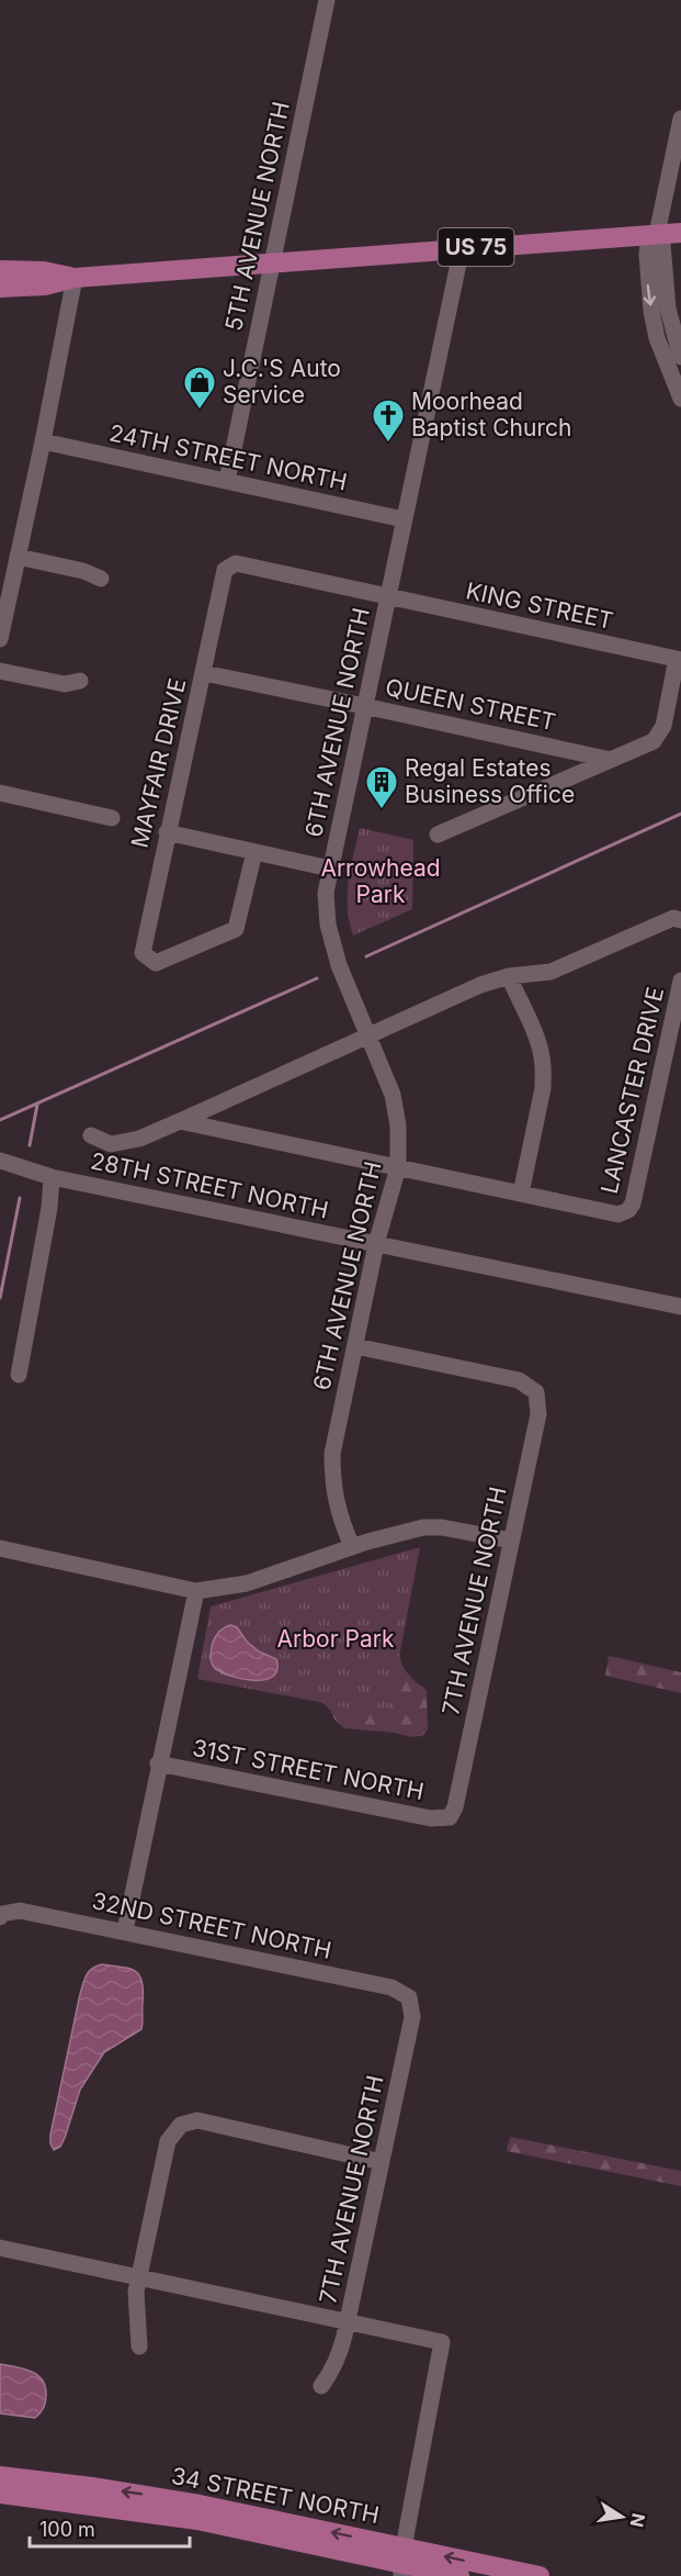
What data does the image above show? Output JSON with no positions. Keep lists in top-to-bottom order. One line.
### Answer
{"streets":{"main road":["US 75","34 STREET NORTH"],"street":["5TH AVENUE NORTH","24TH STREET NORTH","KING STREET","QUEEN STREET","6TH AVENUE NORTH","MAYFAIR DRIVE","LANCASTER DRIVE","28TH STREET NORTH","7TH AVENUE NORTH","31ST STREET NORTH","32ND STREET NORTH"]},"crossings":[["5TH AVENUE NORTH","US 75"],["5TH AVENUE NORTH","24TH STREET NORTH"],["US 75","6TH AVENUE NORTH"],["24TH STREET NORTH","6TH AVENUE NORTH"],["KING STREET","6TH AVENUE NORTH"],["KING STREET","MAYFAIR DRIVE"],["QUEEN STREET","6TH AVENUE NORTH"],["QUEEN STREET","MAYFAIR DRIVE"],["6TH AVENUE NORTH","MAYFAIR DRIVE"],["6TH AVENUE NORTH","LANCASTER DRIVE"],["6TH AVENUE NORTH","28TH STREET NORTH"],["6TH AVENUE NORTH","7TH AVENUE NORTH"],["7TH AVENUE NORTH","31ST STREET NORTH"],["7TH AVENUE NORTH","32ND STREET NORTH"]],"parks":["Arrowhead Park","Arbor Park"],"places":{"shop":["J.C.'S Auto Service"],"church":["Moorhead Baptist Church"],"building":["Regal Estates Business Office"]},"scale_bar":"100 m","north":"right"}
